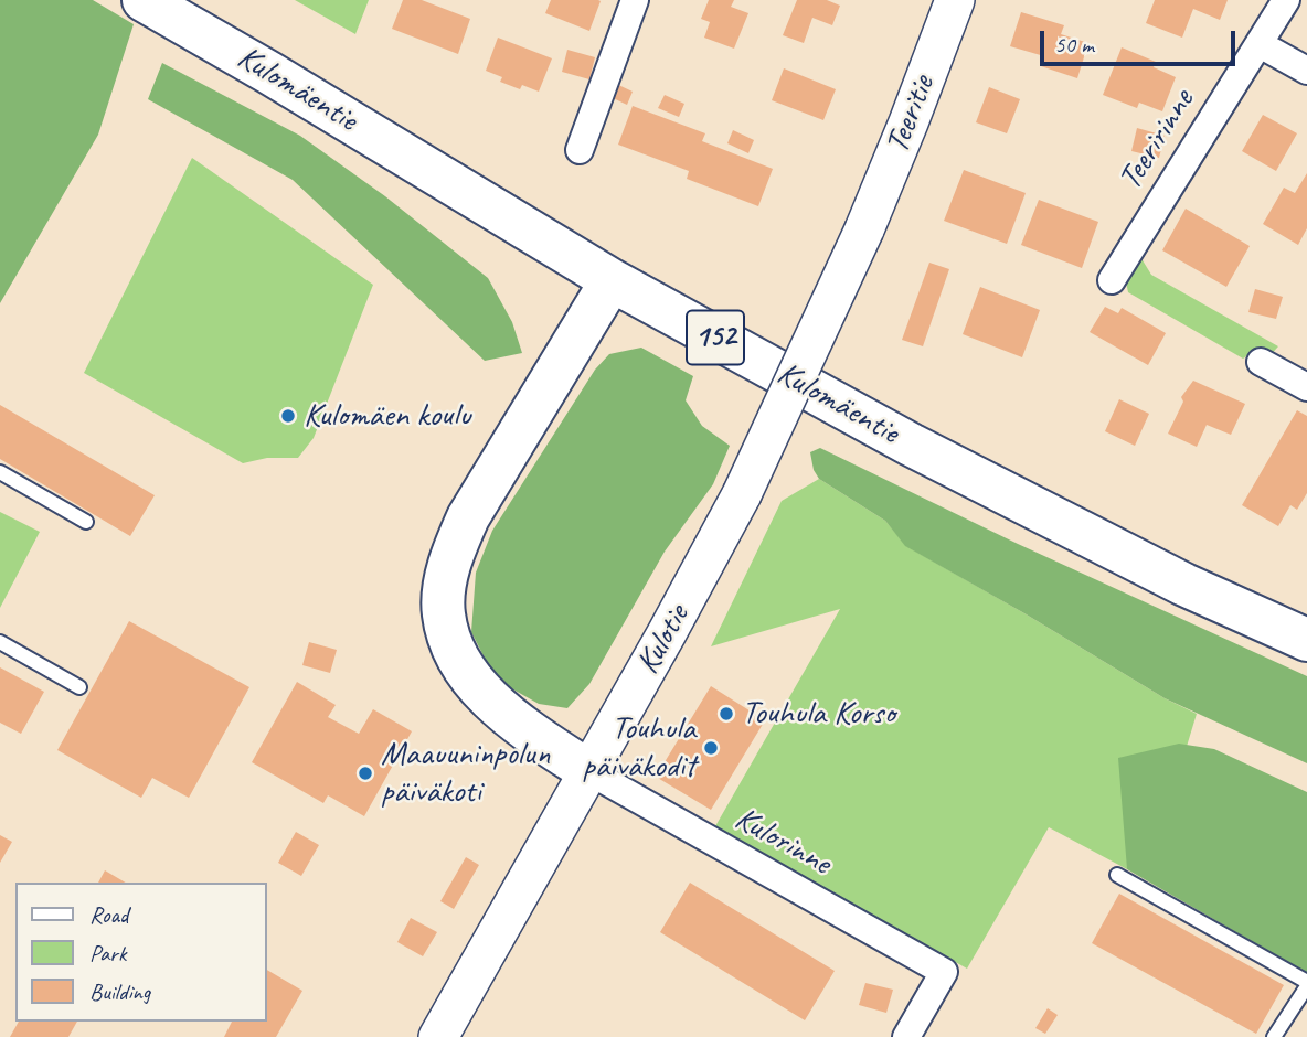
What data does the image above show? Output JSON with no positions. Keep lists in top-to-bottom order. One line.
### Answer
{"streets":{"main road":["Kulomäentie","152"],"street":["Teeritie","Teeririnne","Kulotie","Kulorinne"]},"crossings":[["Teeritie","Kulotie"],["Kulotie","Kulorinne"]],"places":["Kulomäen koulu","Touhula Korso","Touhula päiväkodit","Maauuninpolun päiväkoti"],"legend":["Road","Park","Building"],"scale_bar":"50 m"}
